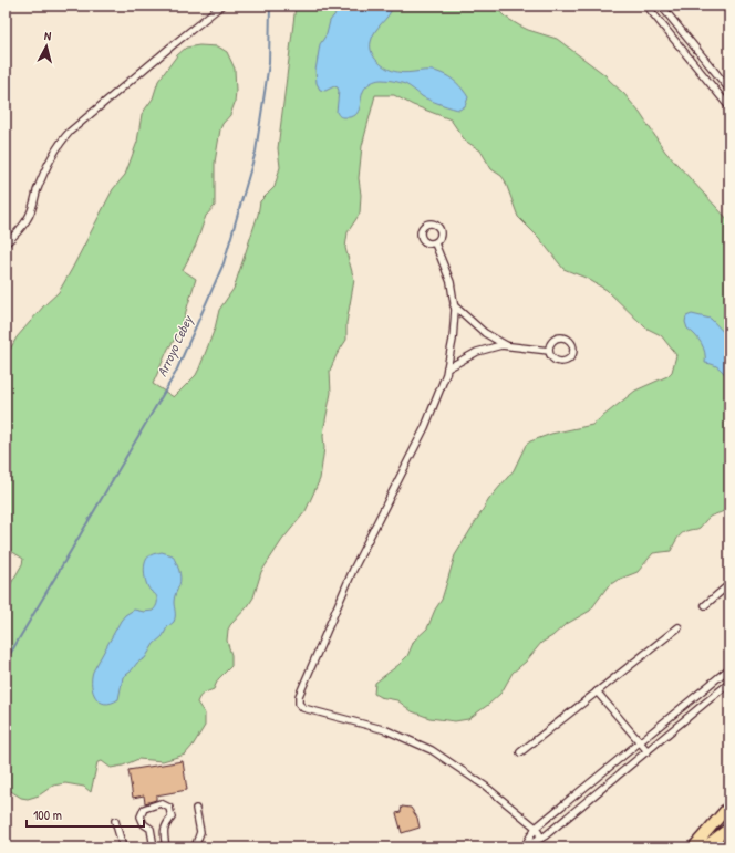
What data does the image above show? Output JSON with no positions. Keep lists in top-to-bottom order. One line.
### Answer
{"water":["Arroyo Cebey"],"scale_bar":"100 m","north":"top"}
